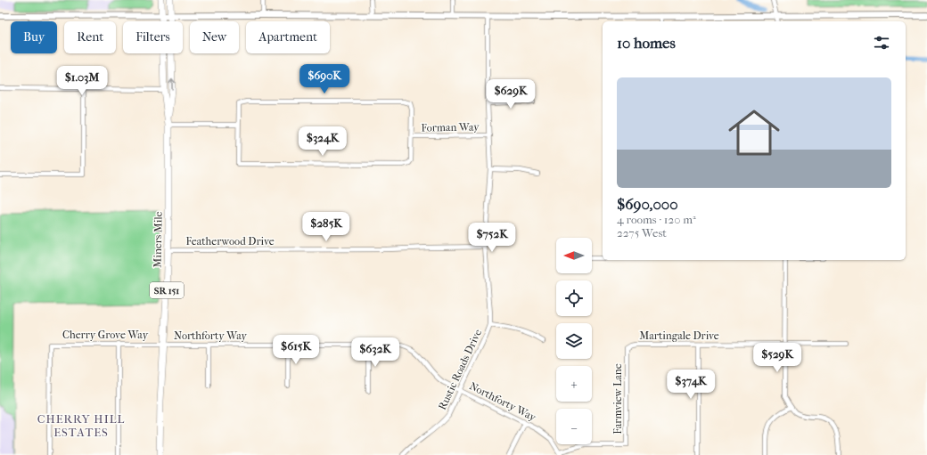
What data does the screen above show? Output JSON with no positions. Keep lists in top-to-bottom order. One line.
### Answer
{"streets":{"main road":["Miners Mile","SR 151"],"street":["Forman Way","Featherwood Drive","Cherry Grove Way","Northforty Way","Martingale Drive","Rustic Roads Drive","Farmview Lane"]},"crossings":[["Forman Way","Rustic Roads Drive"],["Miners Mile","Featherwood Drive"],["Miners Mile","SR 151"],["Miners Mile","Cherry Grove Way"],["Miners Mile","Northforty Way"],["Featherwood Drive","Rustic Roads Drive"],["Cherry Grove Way","Northforty Way"],["Northforty Way","Rustic Roads Drive"],["Northforty Way","Farmview Lane"],["Martingale Drive","Farmview Lane"]],"districts":["CHERRY HILL ESTATES"],"north":"left","page":{"chip":["Buy","Rent","Filters","New","Apartment"],"heading":"10 homes","price":["$690K","$1.03M","$629K","$324K","$285K","$752K","$615K","$632K","$529K","$374K"],"list":[{"name":"$690,000","note":"4 rooms · 120 m² · 2275 West"}],"map_buttons":["+","−"]}}
